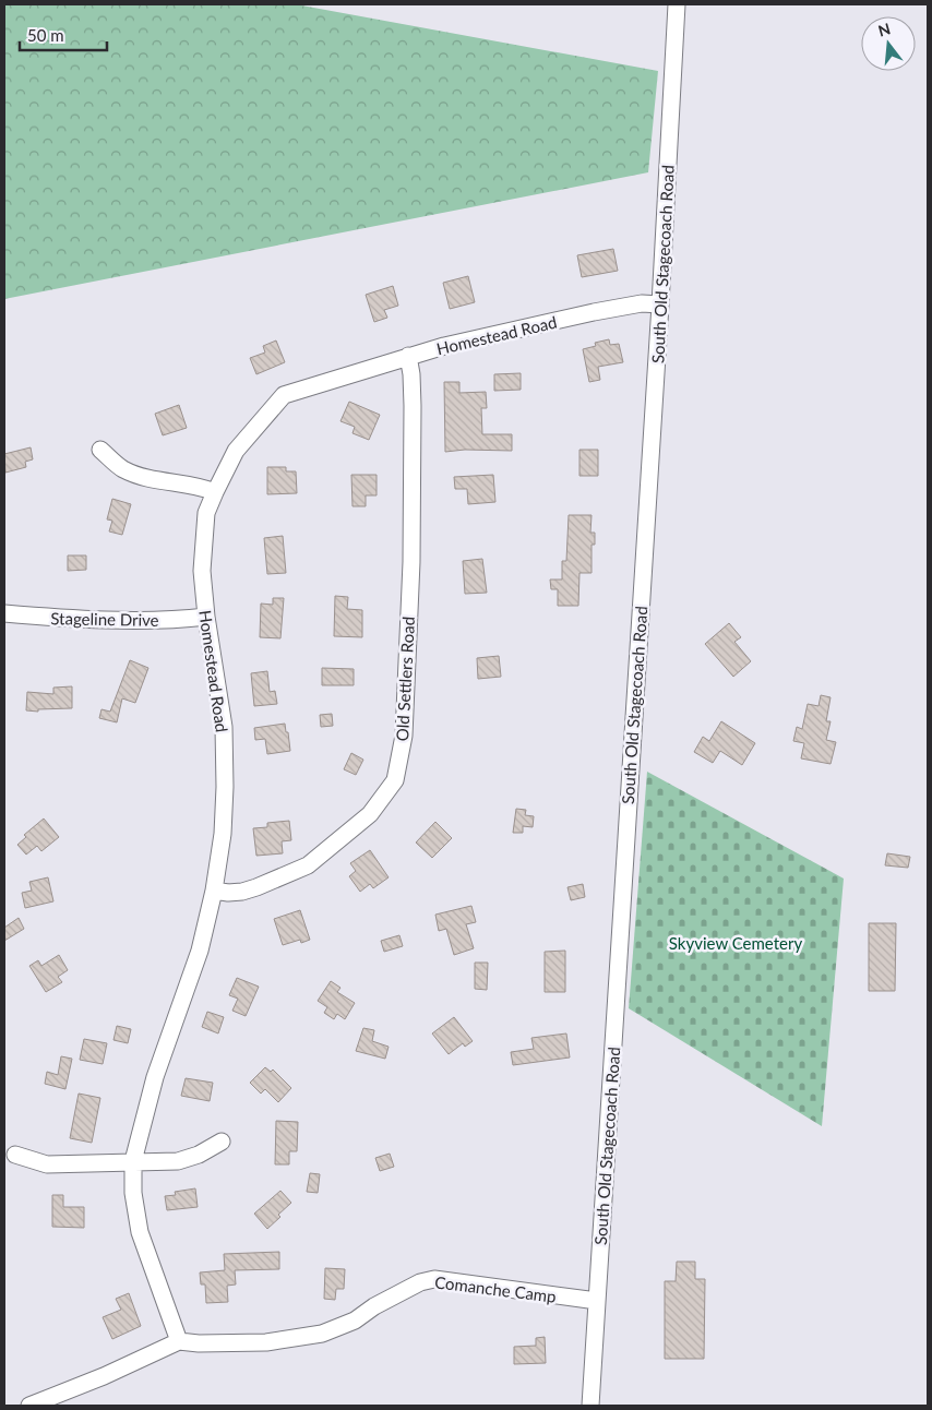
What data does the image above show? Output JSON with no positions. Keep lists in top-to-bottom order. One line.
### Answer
{"streets":{"street":["South Old Stagecoach Road","Homestead Road","Stageline Drive","Old Settlers Road","Comanche Camp"]},"crossings":[["South Old Stagecoach Road","Homestead Road"],["South Old Stagecoach Road","Comanche Camp"],["Homestead Road","Stageline Drive"],["Homestead Road","Old Settlers Road"],["Homestead Road","Comanche Camp"]],"parks":["Skyview Cemetery"],"scale_bar":"50 m","north":"top"}
